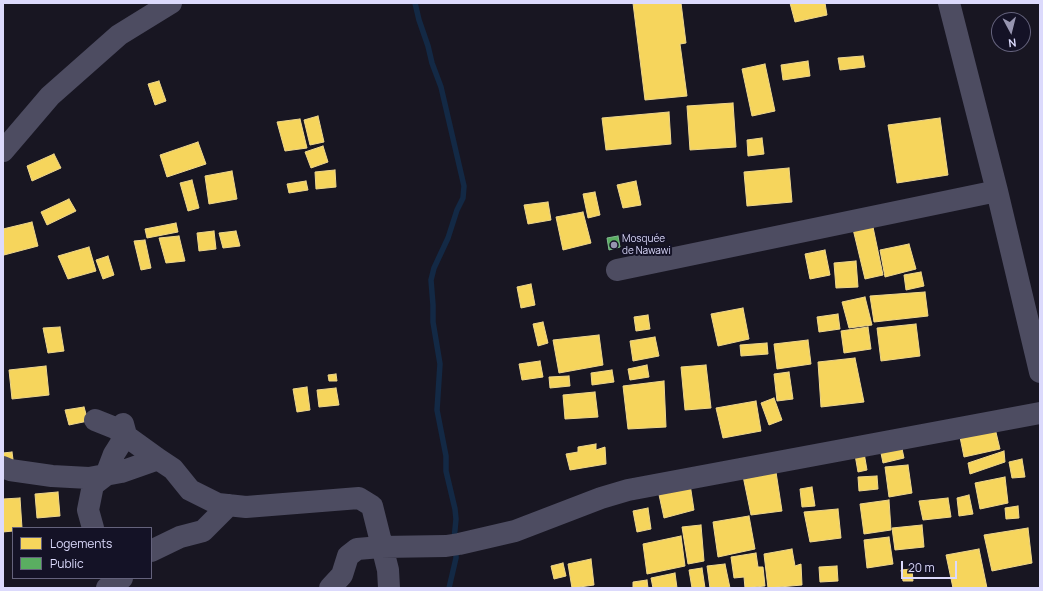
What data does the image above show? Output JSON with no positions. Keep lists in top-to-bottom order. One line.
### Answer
{"places":["Mosquée de Nawawi"],"legend":["Logements","Public"],"scale_bar":"20 m","north":"bottom"}
